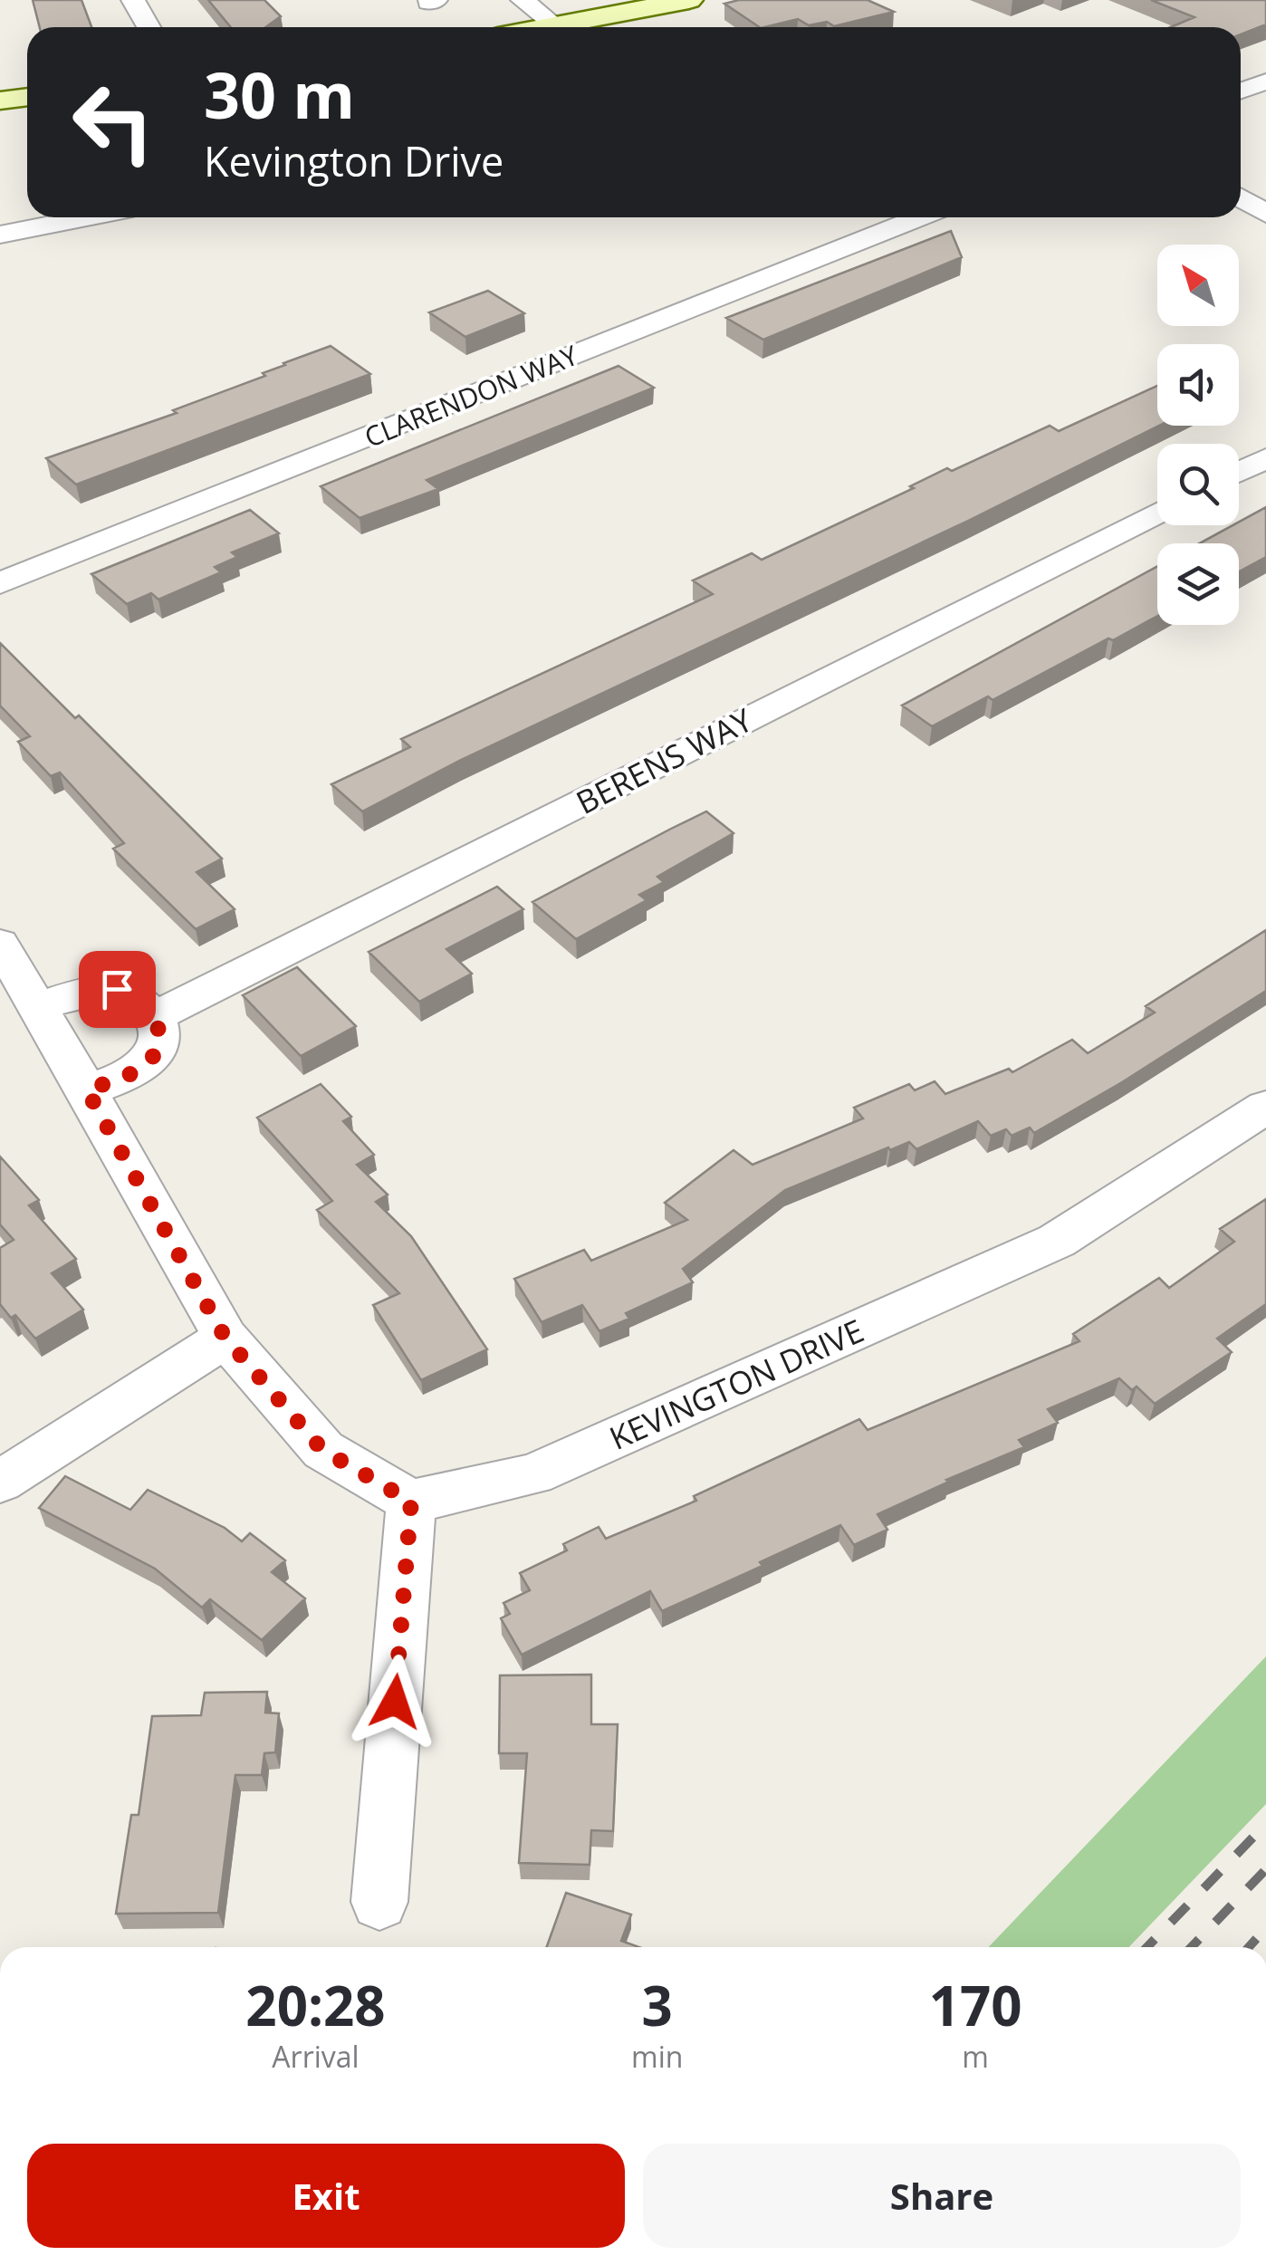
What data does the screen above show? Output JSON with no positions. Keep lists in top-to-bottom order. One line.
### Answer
{"streets":{"street":["CLARENDON WAY","BERENS WAY","KEVINGTON DRIVE"]},"north":"top left","page":{"turn":["30 m","Kevington Drive"],"eta":["20:28","Arrival","3","min","170","m"],"buttons":["Exit","Share"]}}
